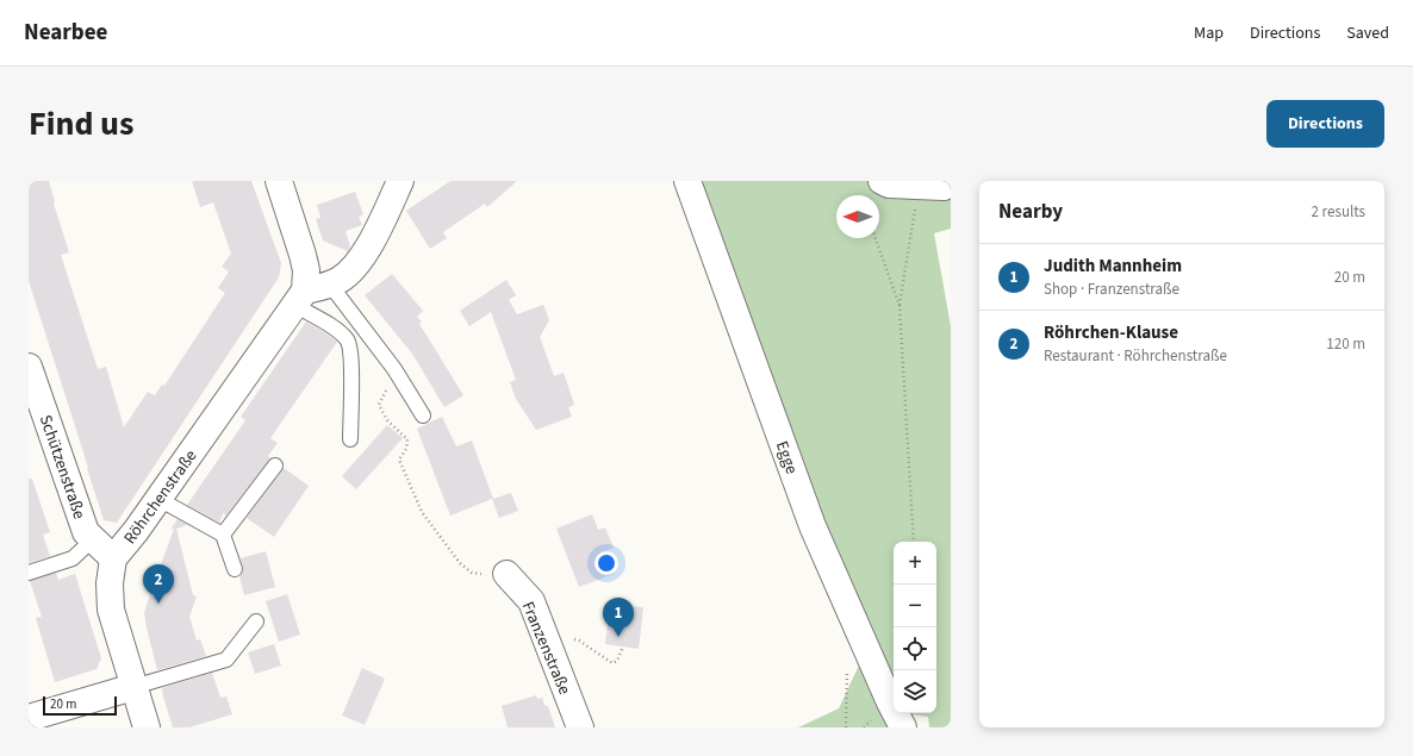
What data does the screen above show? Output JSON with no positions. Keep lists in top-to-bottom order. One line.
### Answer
{"streets":{"street":["Egge","Schützenstraße","Röhrchenstraße","Franzenstraße"]},"crossings":[["Schützenstraße","Röhrchenstraße"]],"scale_bar":"20 m","north":"left","page":{"header":"Nearbee","nav":["Map","Directions","Saved"],"title":"Find us","buttons":"Directions","heading":["Nearby","2 results"],"list":[{"mark":"1","name":"Judith Mannheim","note":"Shop · Franzenstraße","value":"20 m"},{"mark":"2","name":"Röhrchen-Klause","note":"Restaurant · Röhrchenstraße","value":"120 m"}],"map_buttons":["+","−"],"pins":["2","1"],"scale":"20 m"}}
